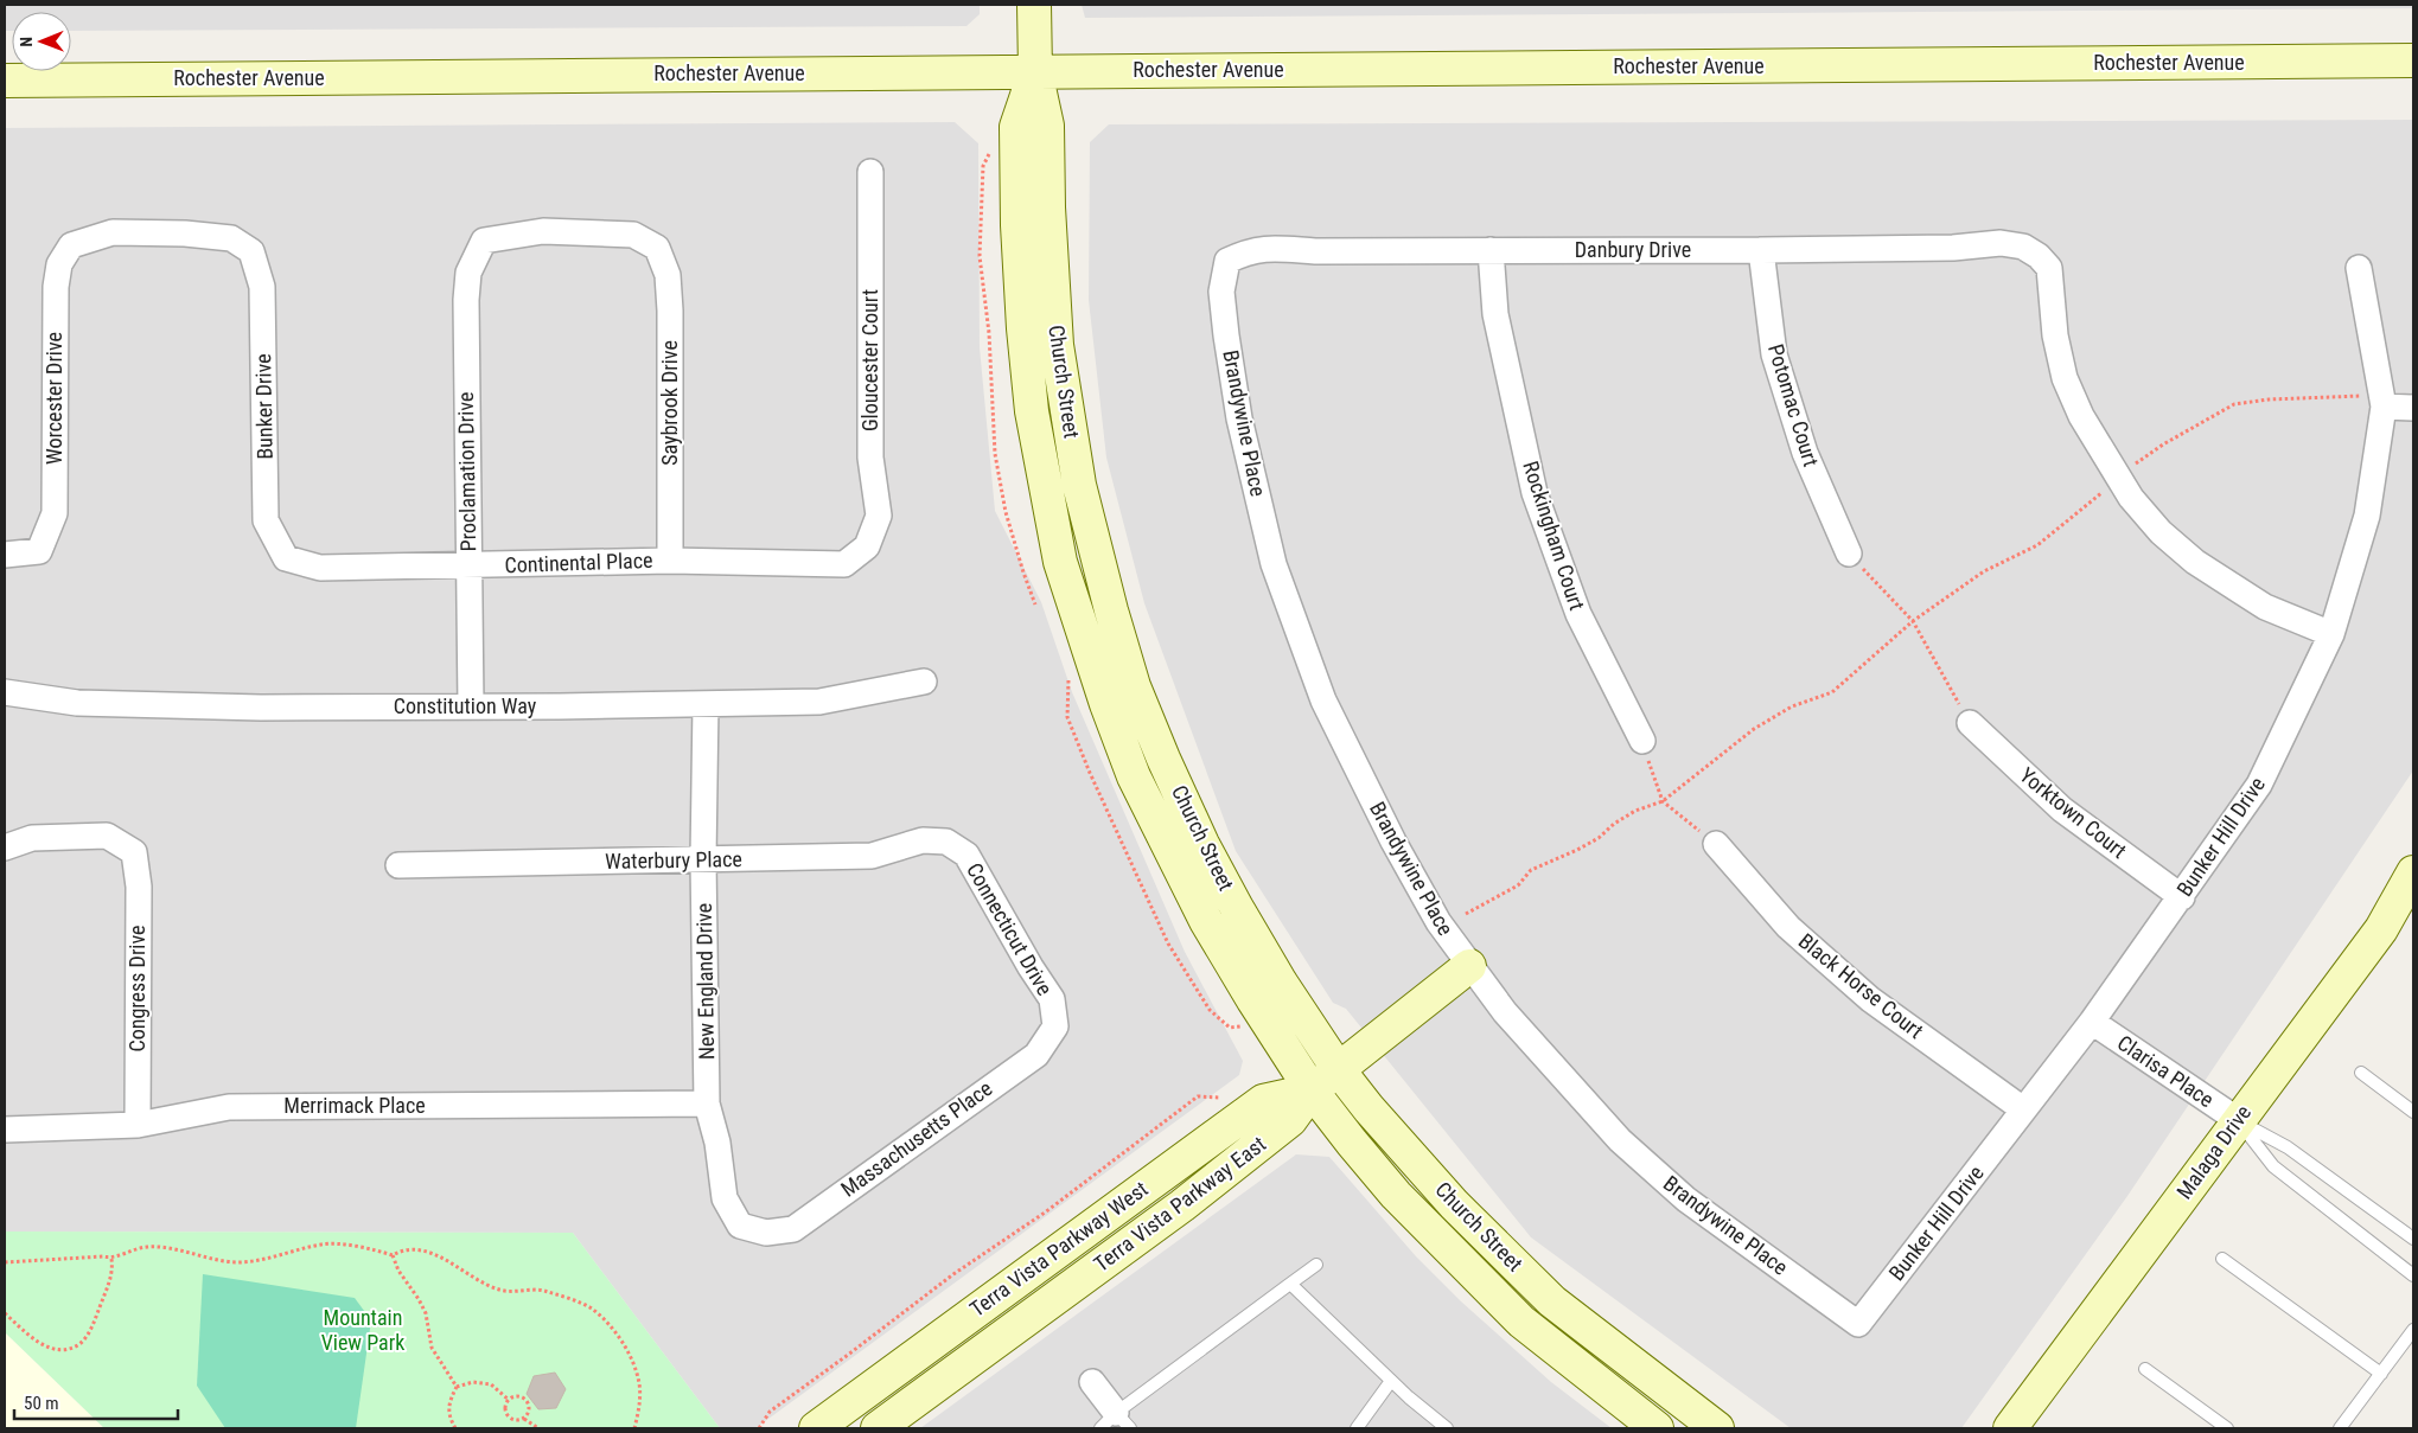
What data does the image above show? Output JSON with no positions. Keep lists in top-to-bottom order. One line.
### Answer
{"streets":{"main road":["Rochester Avenue","Church Street","Malaga Drive","Terra Vista Parkway East","Terra Vista Parkway West"],"street":["Danbury Drive","Gloucester Court","Worcester Drive","Saybrook Drive","Potomac Court","Bunker Drive","Brandywine Place","Proclamation Drive","Rockingham Court","Continental Place","Constitution Way","Yorktown Court","Bunker Hill Drive","Waterbury Place","Connecticut Drive","New England Drive","Black Horse Court","Congress Drive","Clarisa Place","Merrimack Place","Massachusetts Place"]},"crossings":[["Rochester Avenue","Church Street"],["Danbury Drive","Potomac Court"],["Danbury Drive","Brandywine Place"],["Danbury Drive","Rockingham Court"],["Gloucester Court","Continental Place"],["Church Street","Terra Vista Parkway East"],["Church Street","Terra Vista Parkway West"],["Worcester Drive","Bunker Drive"],["Saybrook Drive","Proclamation Drive"],["Saybrook Drive","Continental Place"],["Bunker Drive","Continental Place"],["Brandywine Place","Bunker Hill Drive"],["Brandywine Place","Terra Vista Parkway East"],["Proclamation Drive","Continental Place"],["Proclamation Drive","Constitution Way"],["Constitution Way","New England Drive"],["Yorktown Court","Bunker Hill Drive"],["Bunker Hill Drive","Black Horse Court"],["Bunker Hill Drive","Clarisa Place"],["Waterbury Place","Connecticut Drive"],["Waterbury Place","New England Drive"],["Connecticut Drive","Massachusetts Place"],["New England Drive","Merrimack Place"],["New England Drive","Massachusetts Place"],["Congress Drive","Merrimack Place"],["Clarisa Place","Malaga Drive"],["Terra Vista Parkway East","Terra Vista Parkway West"]],"parks":["Mountain View Park"],"scale_bar":"50 m","north":"left"}
